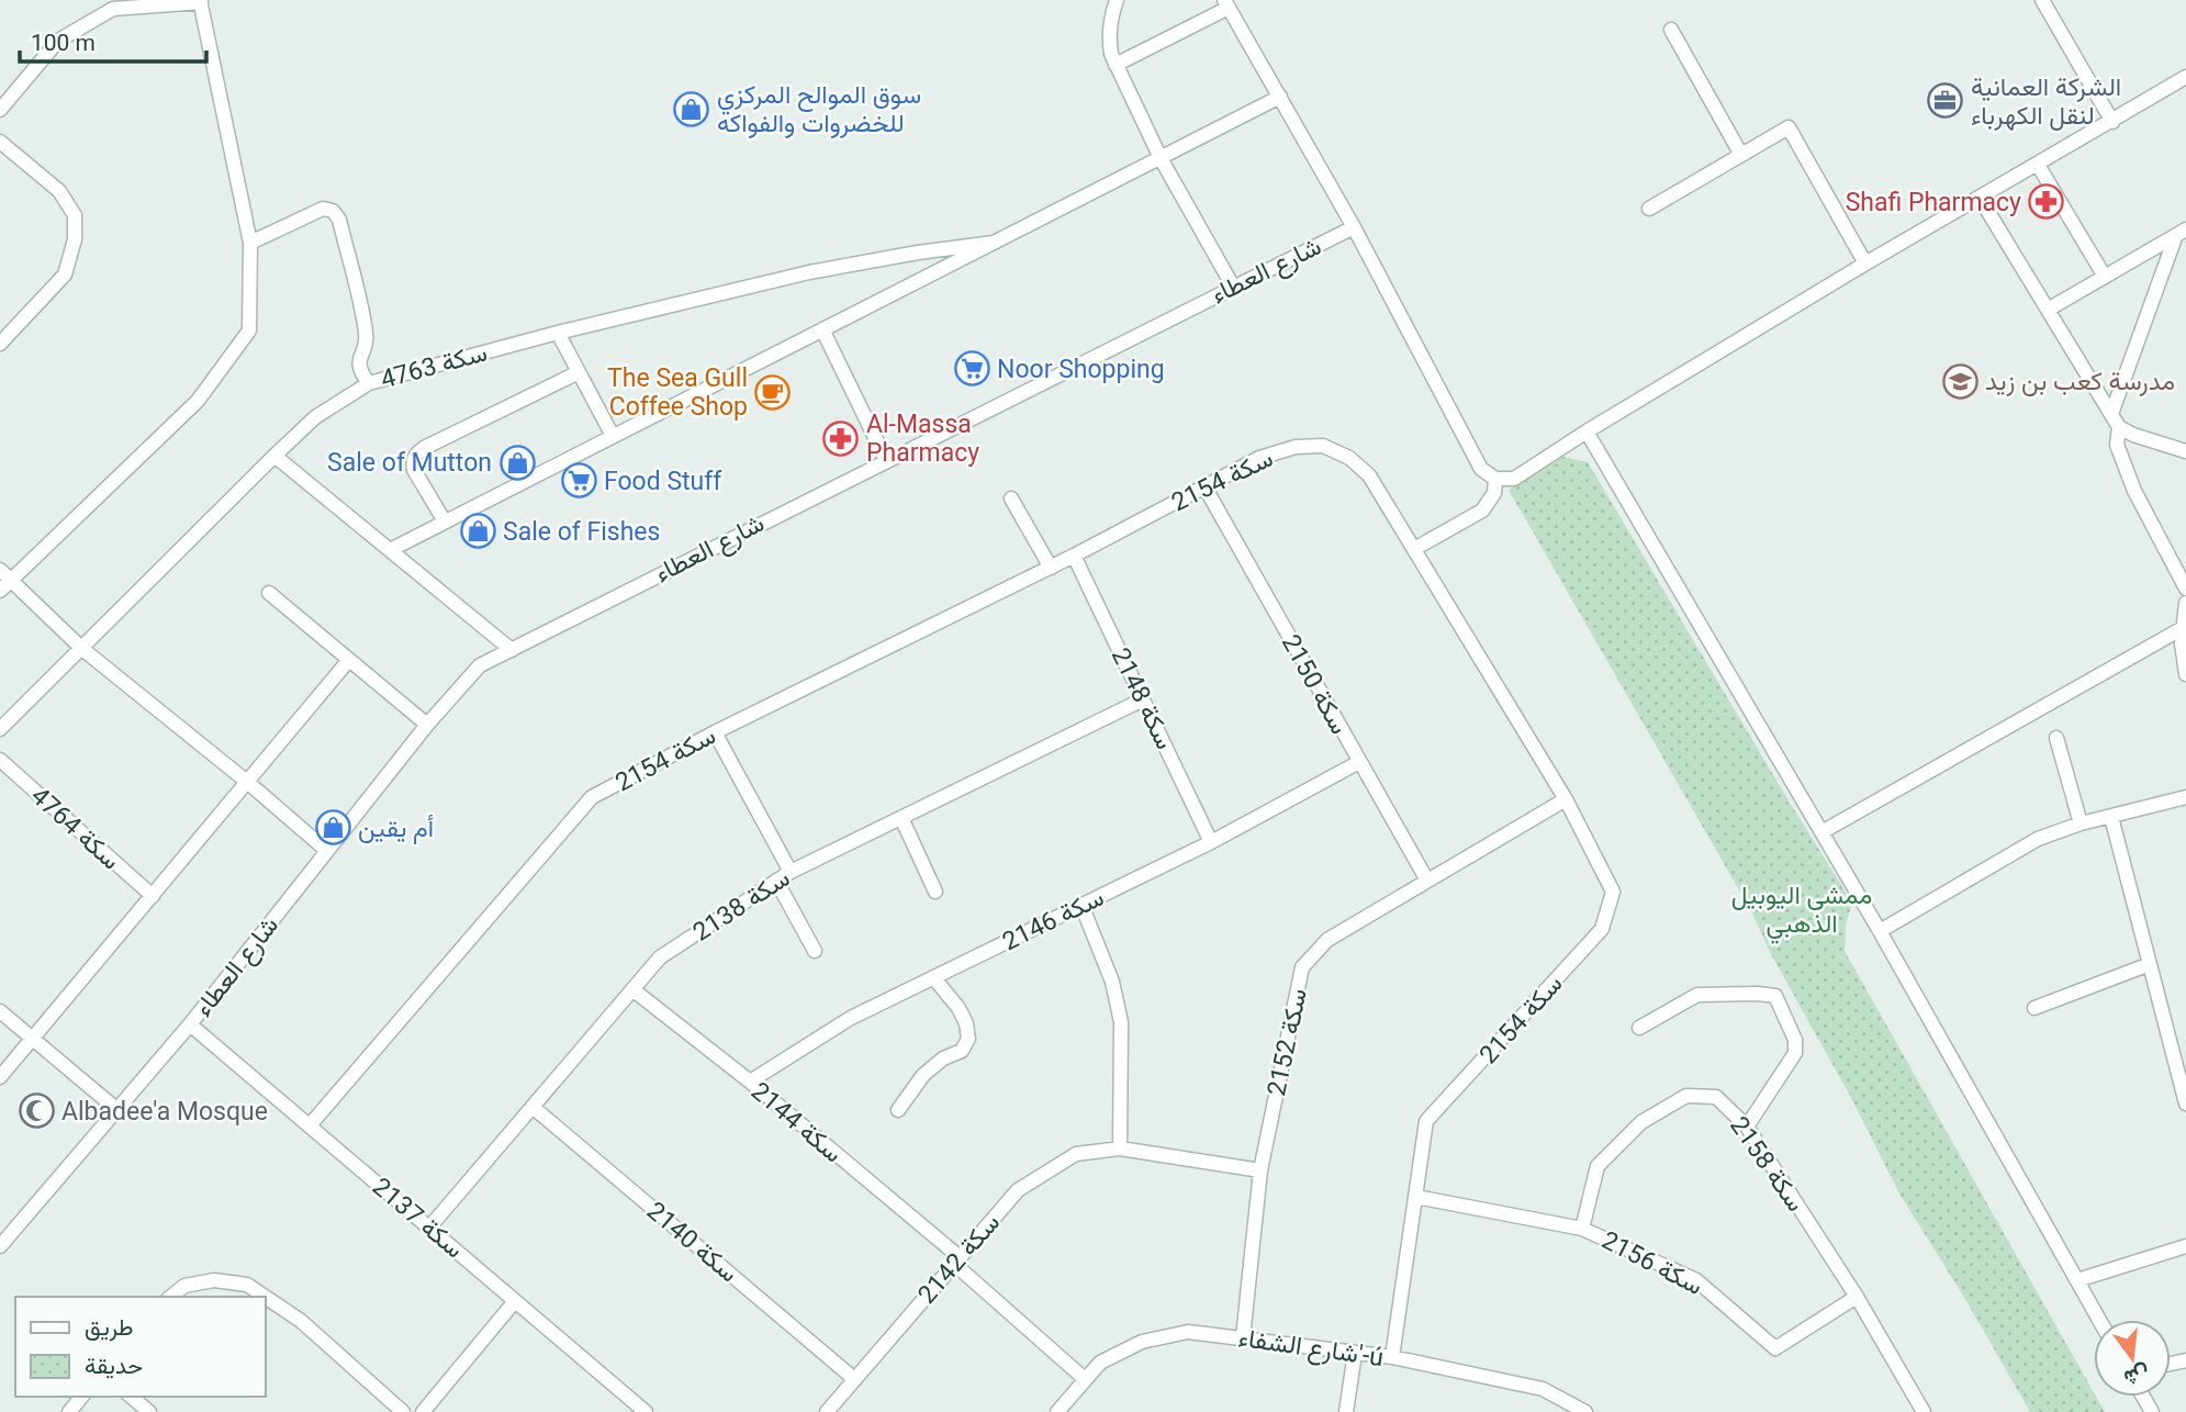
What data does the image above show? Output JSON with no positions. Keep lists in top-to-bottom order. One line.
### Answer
{"streets":{"street":["شارع العطاء","سكة 4763","سكة 2154","سكة 2150","سكة 2148","سكة 4764","سكة 2138","سكة 2146","سكة 2152","سكة 2144","سكة 2158","سكة 2137","سكة 2140","سكة 2142","سكة 2156","شارع الشفاء'-ú"]},"crossings":[["شارع العطاء","سكة 2137"],["سكة 2154","سكة 2150"],["سكة 2154","سكة 2148"],["سكة 2154","سكة 2152"],["سكة 2154","سكة 2137"],["سكة 2154","سكة 2156"],["سكة 2154","شارع الشفاء'-ú"],["سكة 2150","سكة 2146"],["سكة 2150","سكة 2152"],["سكة 2148","سكة 2138"],["سكة 2148","سكة 2146"],["سكة 2138","سكة 2144"],["سكة 2138","سكة 2137"],["سكة 2138","سكة 2140"],["سكة 2146","سكة 2144"],["سكة 2152","سكة 2142"],["سكة 2152","شارع الشفاء'-ú"],["سكة 2144","سكة 2142"],["سكة 2144","شارع الشفاء'-ú"],["سكة 2158","سكة 2156"],["سكة 2140","سكة 2142"]],"parks":["ممشى اليوبيل الذهبي"],"places":{"office":["الشرکة العمانیة لنقل الکهرباء"],"shop":["سوق الموالح المركزي للخضروات والفواكه","Sale of Mutton","Sale of Fishes","أم يقين"],"pharmacy":["Shafi Pharmacy","Al-Massa Pharmacy"],"supermarket":["Noor Shopping","Food Stuff"],"school or university":["مدرسة كعب بن زيد"],"cafe":["The Sea Gull Coffee Shop"],"mosque":["Albadee'a Mosque"]},"legend":["طريق","حديقة"],"scale_bar":"100 m","north":"bottom"}
